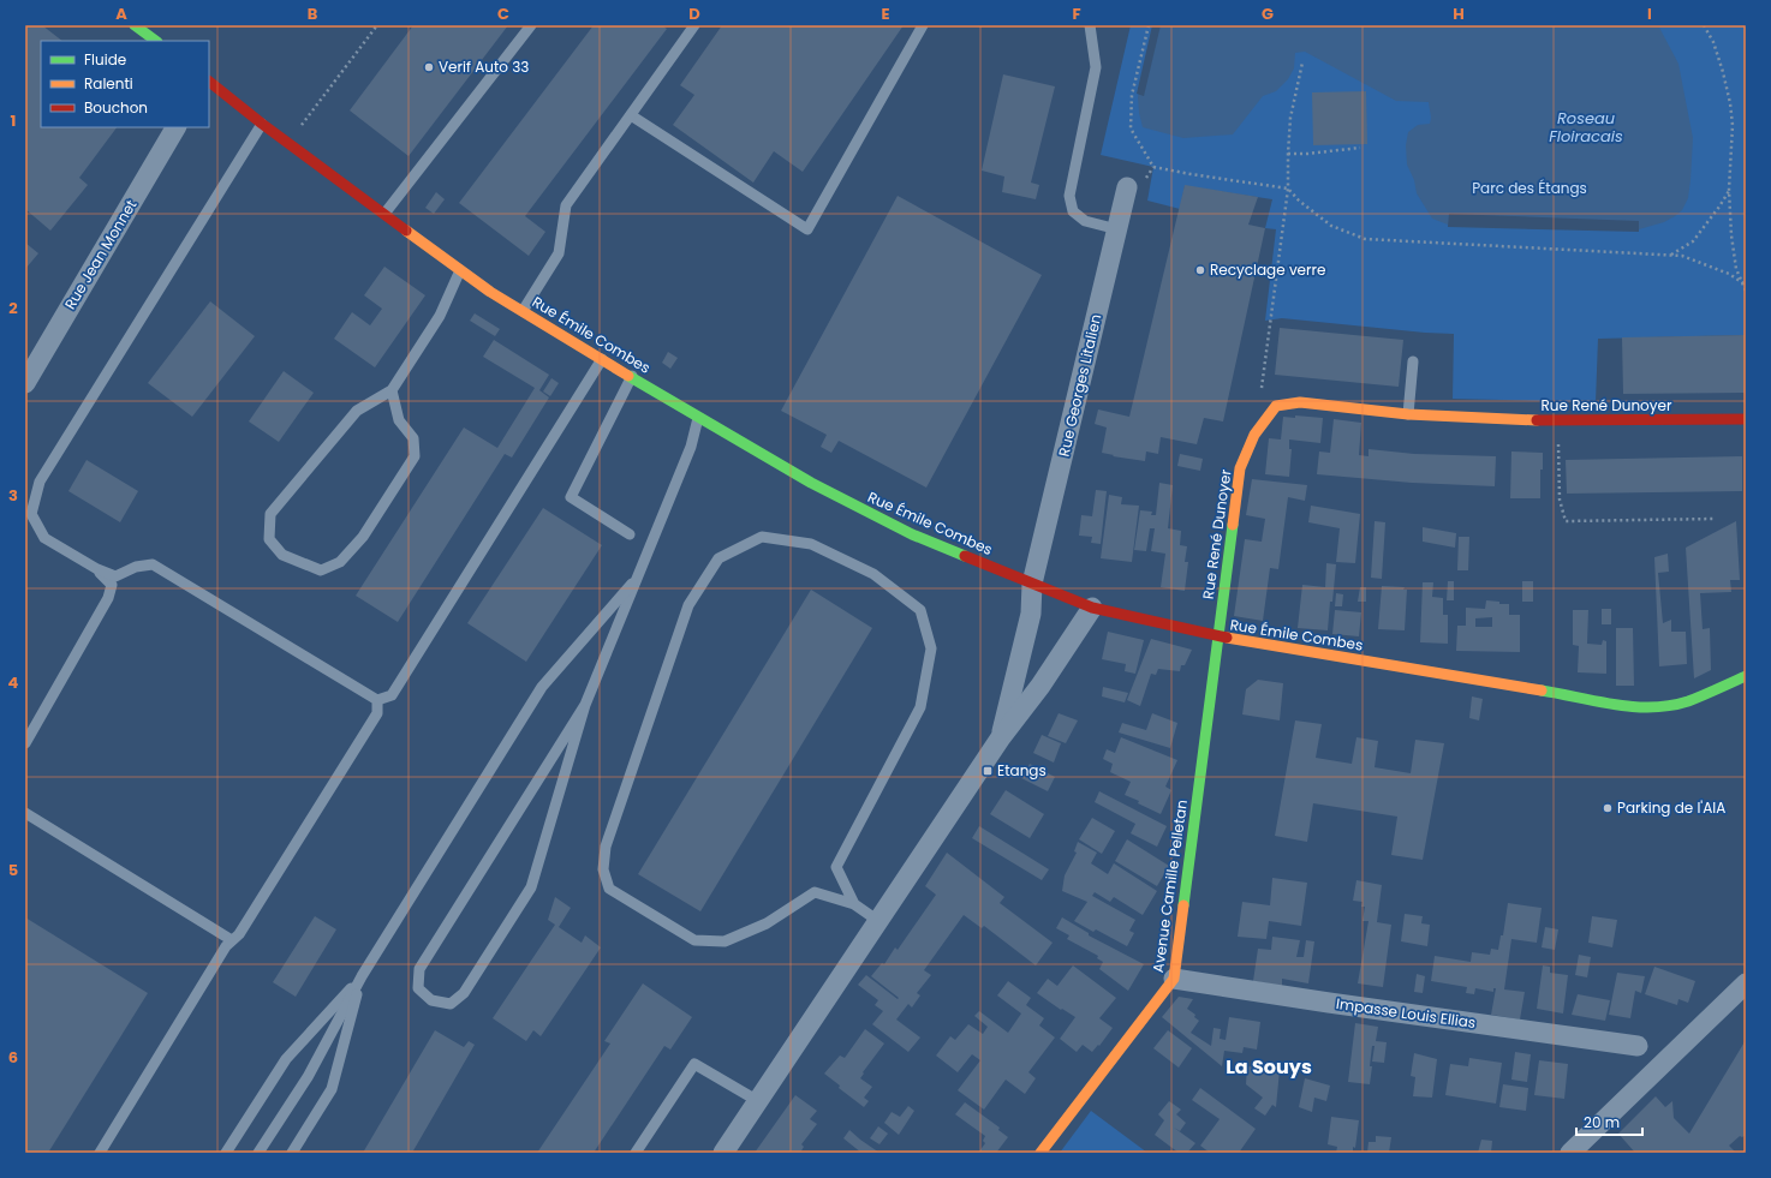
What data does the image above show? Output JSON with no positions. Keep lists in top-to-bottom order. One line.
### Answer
{"streets":{"street":["Rue Jean Monnet","Rue Émile Combes","Rue Georges Litalien","Rue René Dunoyer","Avenue Camille Pelletan","Impasse Louis Ellias"]},"crossings":[["Rue Émile Combes","Rue Georges Litalien"],["Rue Émile Combes","Rue René Dunoyer"],["Rue Émile Combes","Avenue Camille Pelletan"],["Rue René Dunoyer","Avenue Camille Pelletan"],["Avenue Camille Pelletan","Impasse Louis Ellias"]],"districts":["La Souys"],"water":["Roseau Floiracais"],"parks":["Parc des Étangs"],"places":{"other":["Verif Auto 33","Recyclage verre","Parking de l'AIA"],"transit":["Etangs"]},"legend":["Fluide","Ralenti","Bouchon"],"scale_bar":"20 m","grid":{"columns":["A","B","C","D","E","F","G","H","I"],"rows":["1","2","3","4","5","6"]}}
